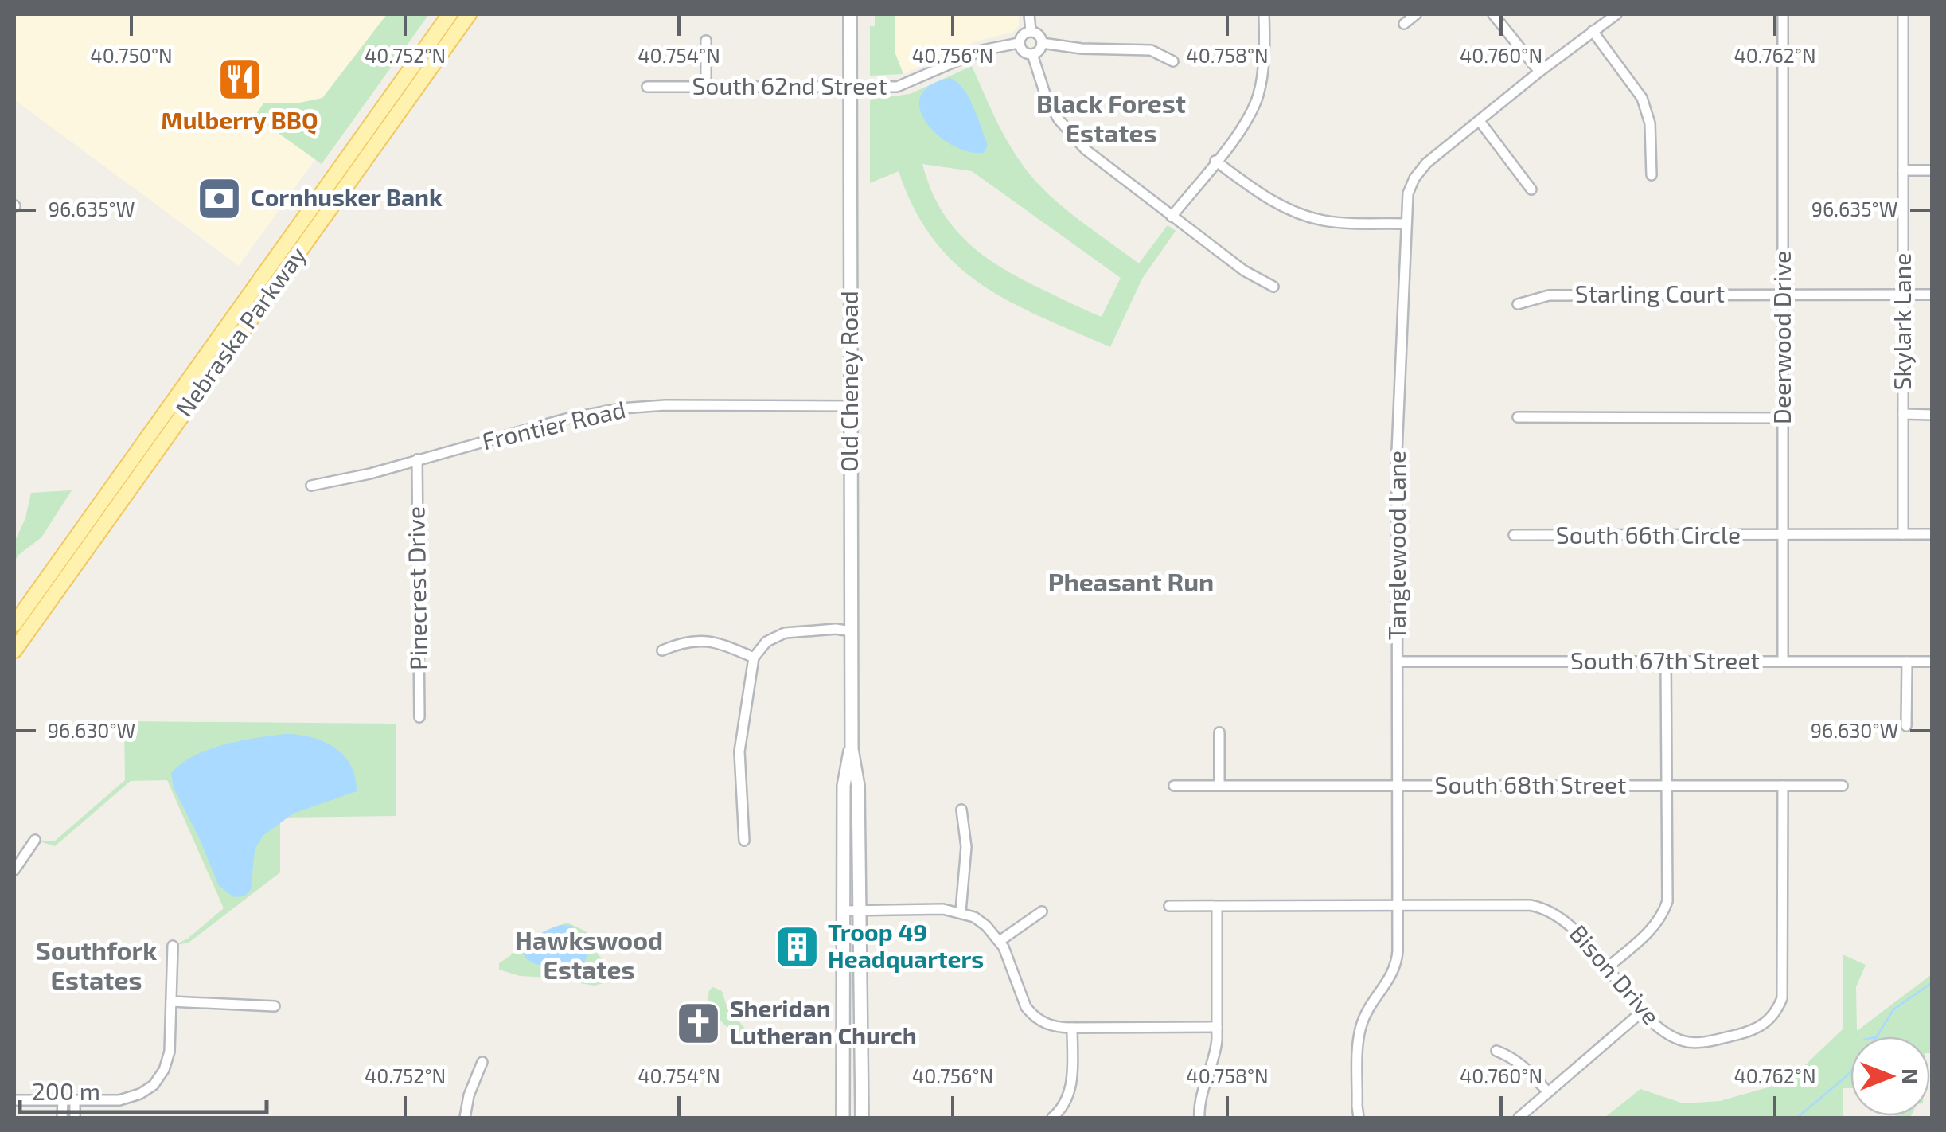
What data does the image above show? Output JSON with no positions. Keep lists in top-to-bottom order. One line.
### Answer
{"streets":{"main road":["Nebraska Parkway","Old Cheney Road"],"street":["South 62nd Street","Starling Court","Skylark Lane","Deerwood Drive","Frontier Road","South 66th Circle","Tanglewood Lane","Pinecrest Drive","South 67th Street","South 68th Street","Bison Drive"]},"crossings":[["South 62nd Street","Old Cheney Road"],["Starling Court","Skylark Lane"],["Starling Court","Deerwood Drive"],["Skylark Lane","South 66th Circle"],["Deerwood Drive","South 66th Circle"],["Deerwood Drive","South 67th Street"],["Old Cheney Road","Frontier Road"],["Frontier Road","Pinecrest Drive"],["Tanglewood Lane","South 67th Street"],["Tanglewood Lane","South 68th Street"],["Tanglewood Lane","Bison Drive"],["South 68th Street","Bison Drive"]],"districts":["Black Forest Estates","Pheasant Run","Hawkswood Estates","Southfork Estates"],"places":{"restaurant":["Mulberry BBQ"],"bank":["Cornhusker Bank"],"building":["Troop 49 Headquarters"],"church":["Sheridan Lutheran Church"]},"scale_bar":"200 m","north":"right","coordinates":["40.750°N","40.752°N","40.754°N","40.756°N","40.758°N","40.760°N","40.762°N","96.635°W","96.630°W"]}
